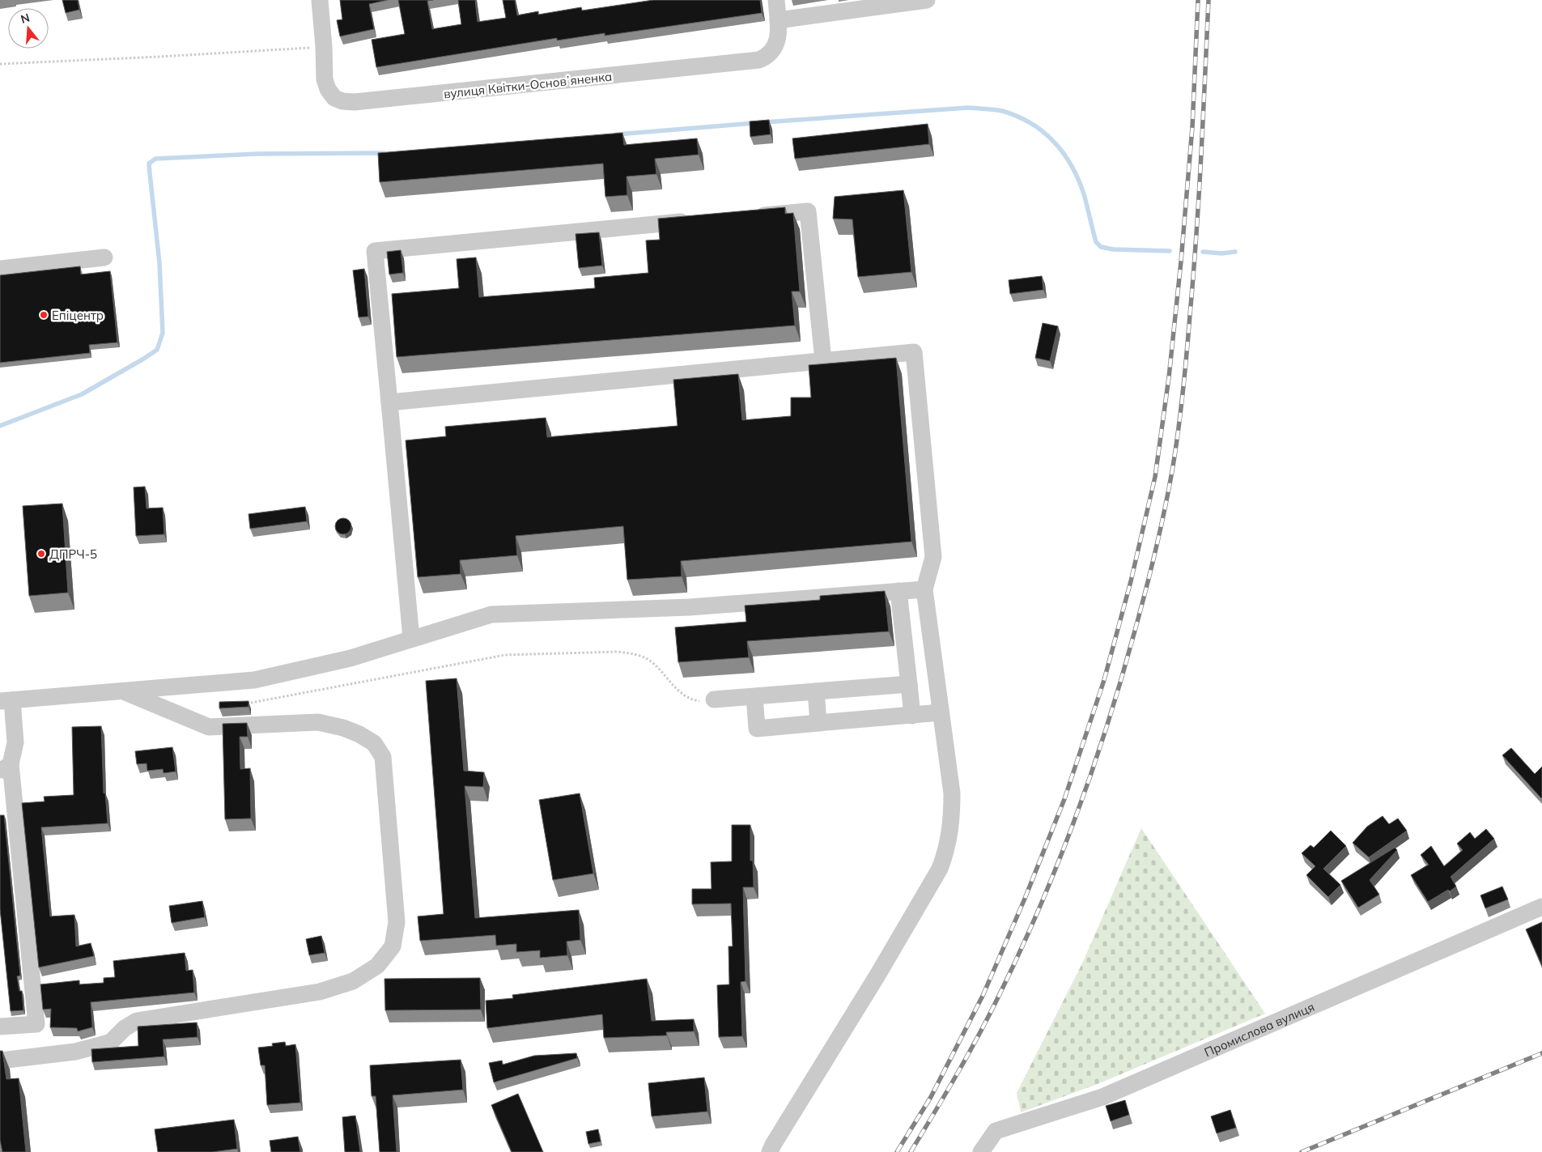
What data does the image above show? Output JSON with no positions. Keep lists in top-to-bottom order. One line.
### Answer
{"streets":{"street":["вулиця Квітки-Основʼяненка","Промислова вулиця"]},"places":["Епіцентр","ДПРЧ-5"],"north":"top"}
